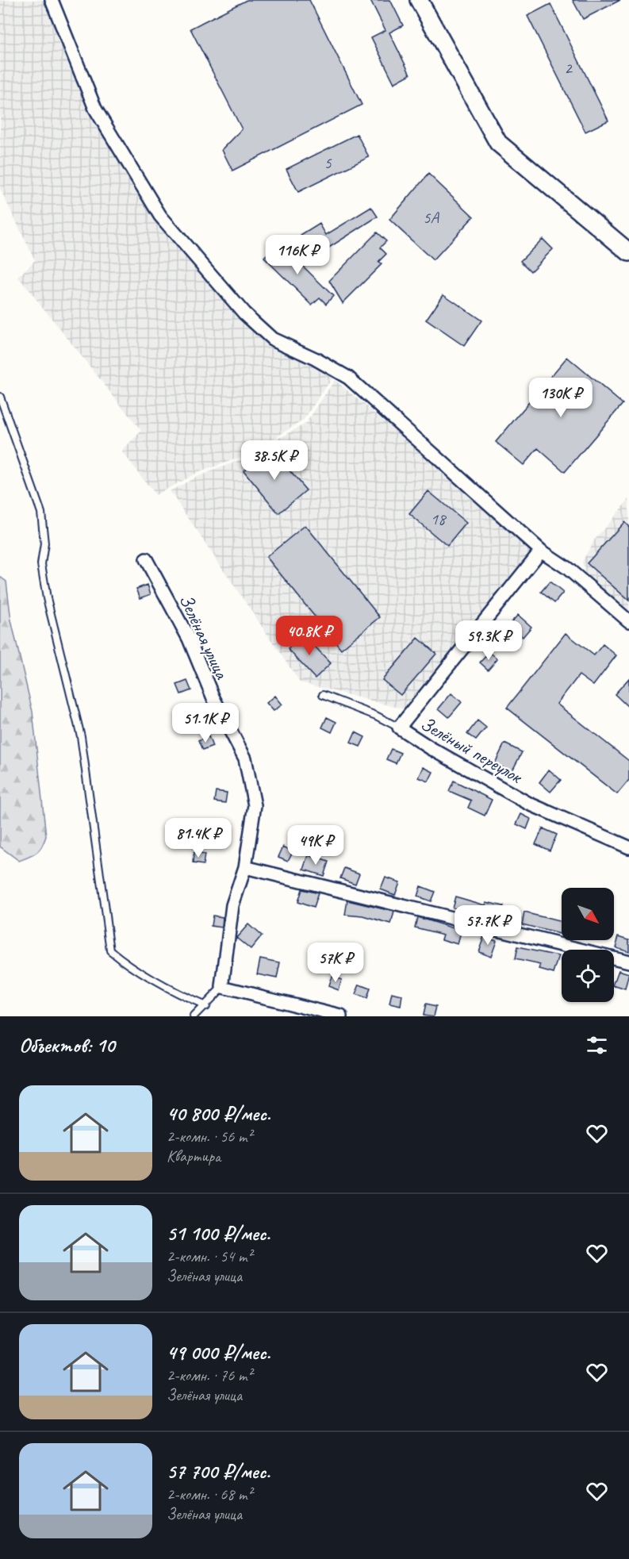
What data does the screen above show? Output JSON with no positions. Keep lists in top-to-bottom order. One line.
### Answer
{"streets":{"street":["Зелёная улица","Зелёный переулок"]},"house_numbers":["2","5","5А","18"],"north":"bottom right","page":{"price":["116K ₽","130K ₽","38.5K ₽","40.8K ₽","59.3K ₽","51.1K ₽","81.4K ₽","49K ₽","57.7K ₽","57K ₽"],"heading":"Объектов: 10","list":[{"name":"40 800 ₽/мес.","note":"2-комн. · 56 m² · Квартира"},{"name":"51 100 ₽/мес.","note":"2-комн. · 54 m² · Зелёная улица"},{"name":"49 000 ₽/мес.","note":"2-комн. · 76 m² · Зелёная улица"},{"name":"57 700 ₽/мес.","note":"2-комн. · 68 m² · Зелёная улица"}]}}
